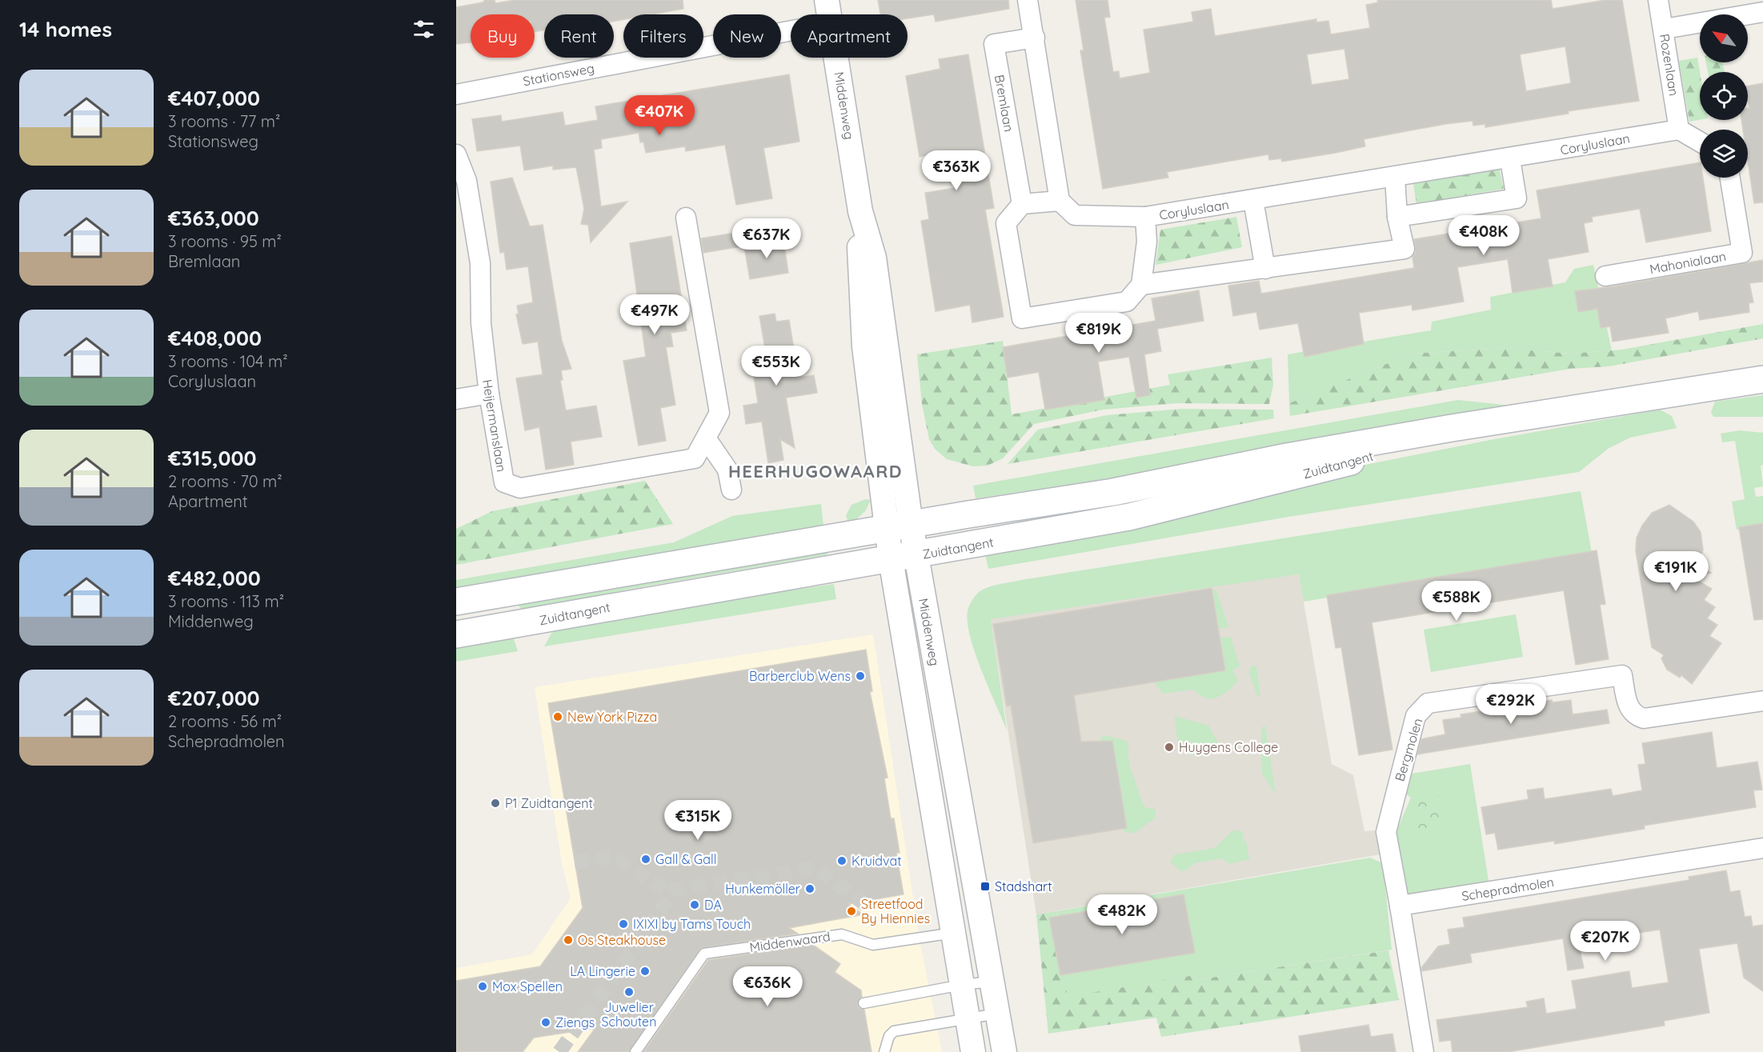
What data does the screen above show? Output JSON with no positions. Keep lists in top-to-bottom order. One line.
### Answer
{"streets":{"main road":["Zuidtangent"],"street":["Rozenlaan","Stationsweg","Bremlaan","Middenweg","Coryluslaan","Mahonialaan","Heijermanslaan","Bergmolen","Schepradmolen"],"lane":["Middenwaard"]},"crossings":[["Rozenlaan","Coryluslaan"],["Middenweg","Zuidtangent"],["Middenweg","Middenwaard"],["Bergmolen","Schepradmolen"]],"districts":["HEERHUGOWAARD"],"places":{"other":["Barberclub Wens","New York Pizza","Huygens College","P1 Zuidtangent","Gall & Gall","Kruidvat","Hunkemöller","DA","Streetfood By Hiennies","IXIXI by Tams Touch","Os Steakhouse","LA Lingerie","Mox Spellen","Juwelier Schouten","Ziengs"],"transit":["Stadshart"]},"north":"top left","page":{"heading":"14 homes","chip":["Buy","Rent","Filters","New","Apartment"],"list":[{"name":"€407,000","note":"3 rooms · 77 m² · Stationsweg"},{"name":"€363,000","note":"3 rooms · 95 m² · Bremlaan"},{"name":"€408,000","note":"3 rooms · 104 m² · Coryluslaan"},{"name":"€315,000","note":"2 rooms · 70 m² · Apartment"},{"name":"€482,000","note":"3 rooms · 113 m² · Middenweg"},{"name":"€207,000","note":"2 rooms · 56 m² · Schepradmolen"}],"price":["€407K","€363K","€408K","€637K","€497K","€819K","€553K","€191K","€588K","€292K","€315K","€482K","€207K","€636K"]}}
